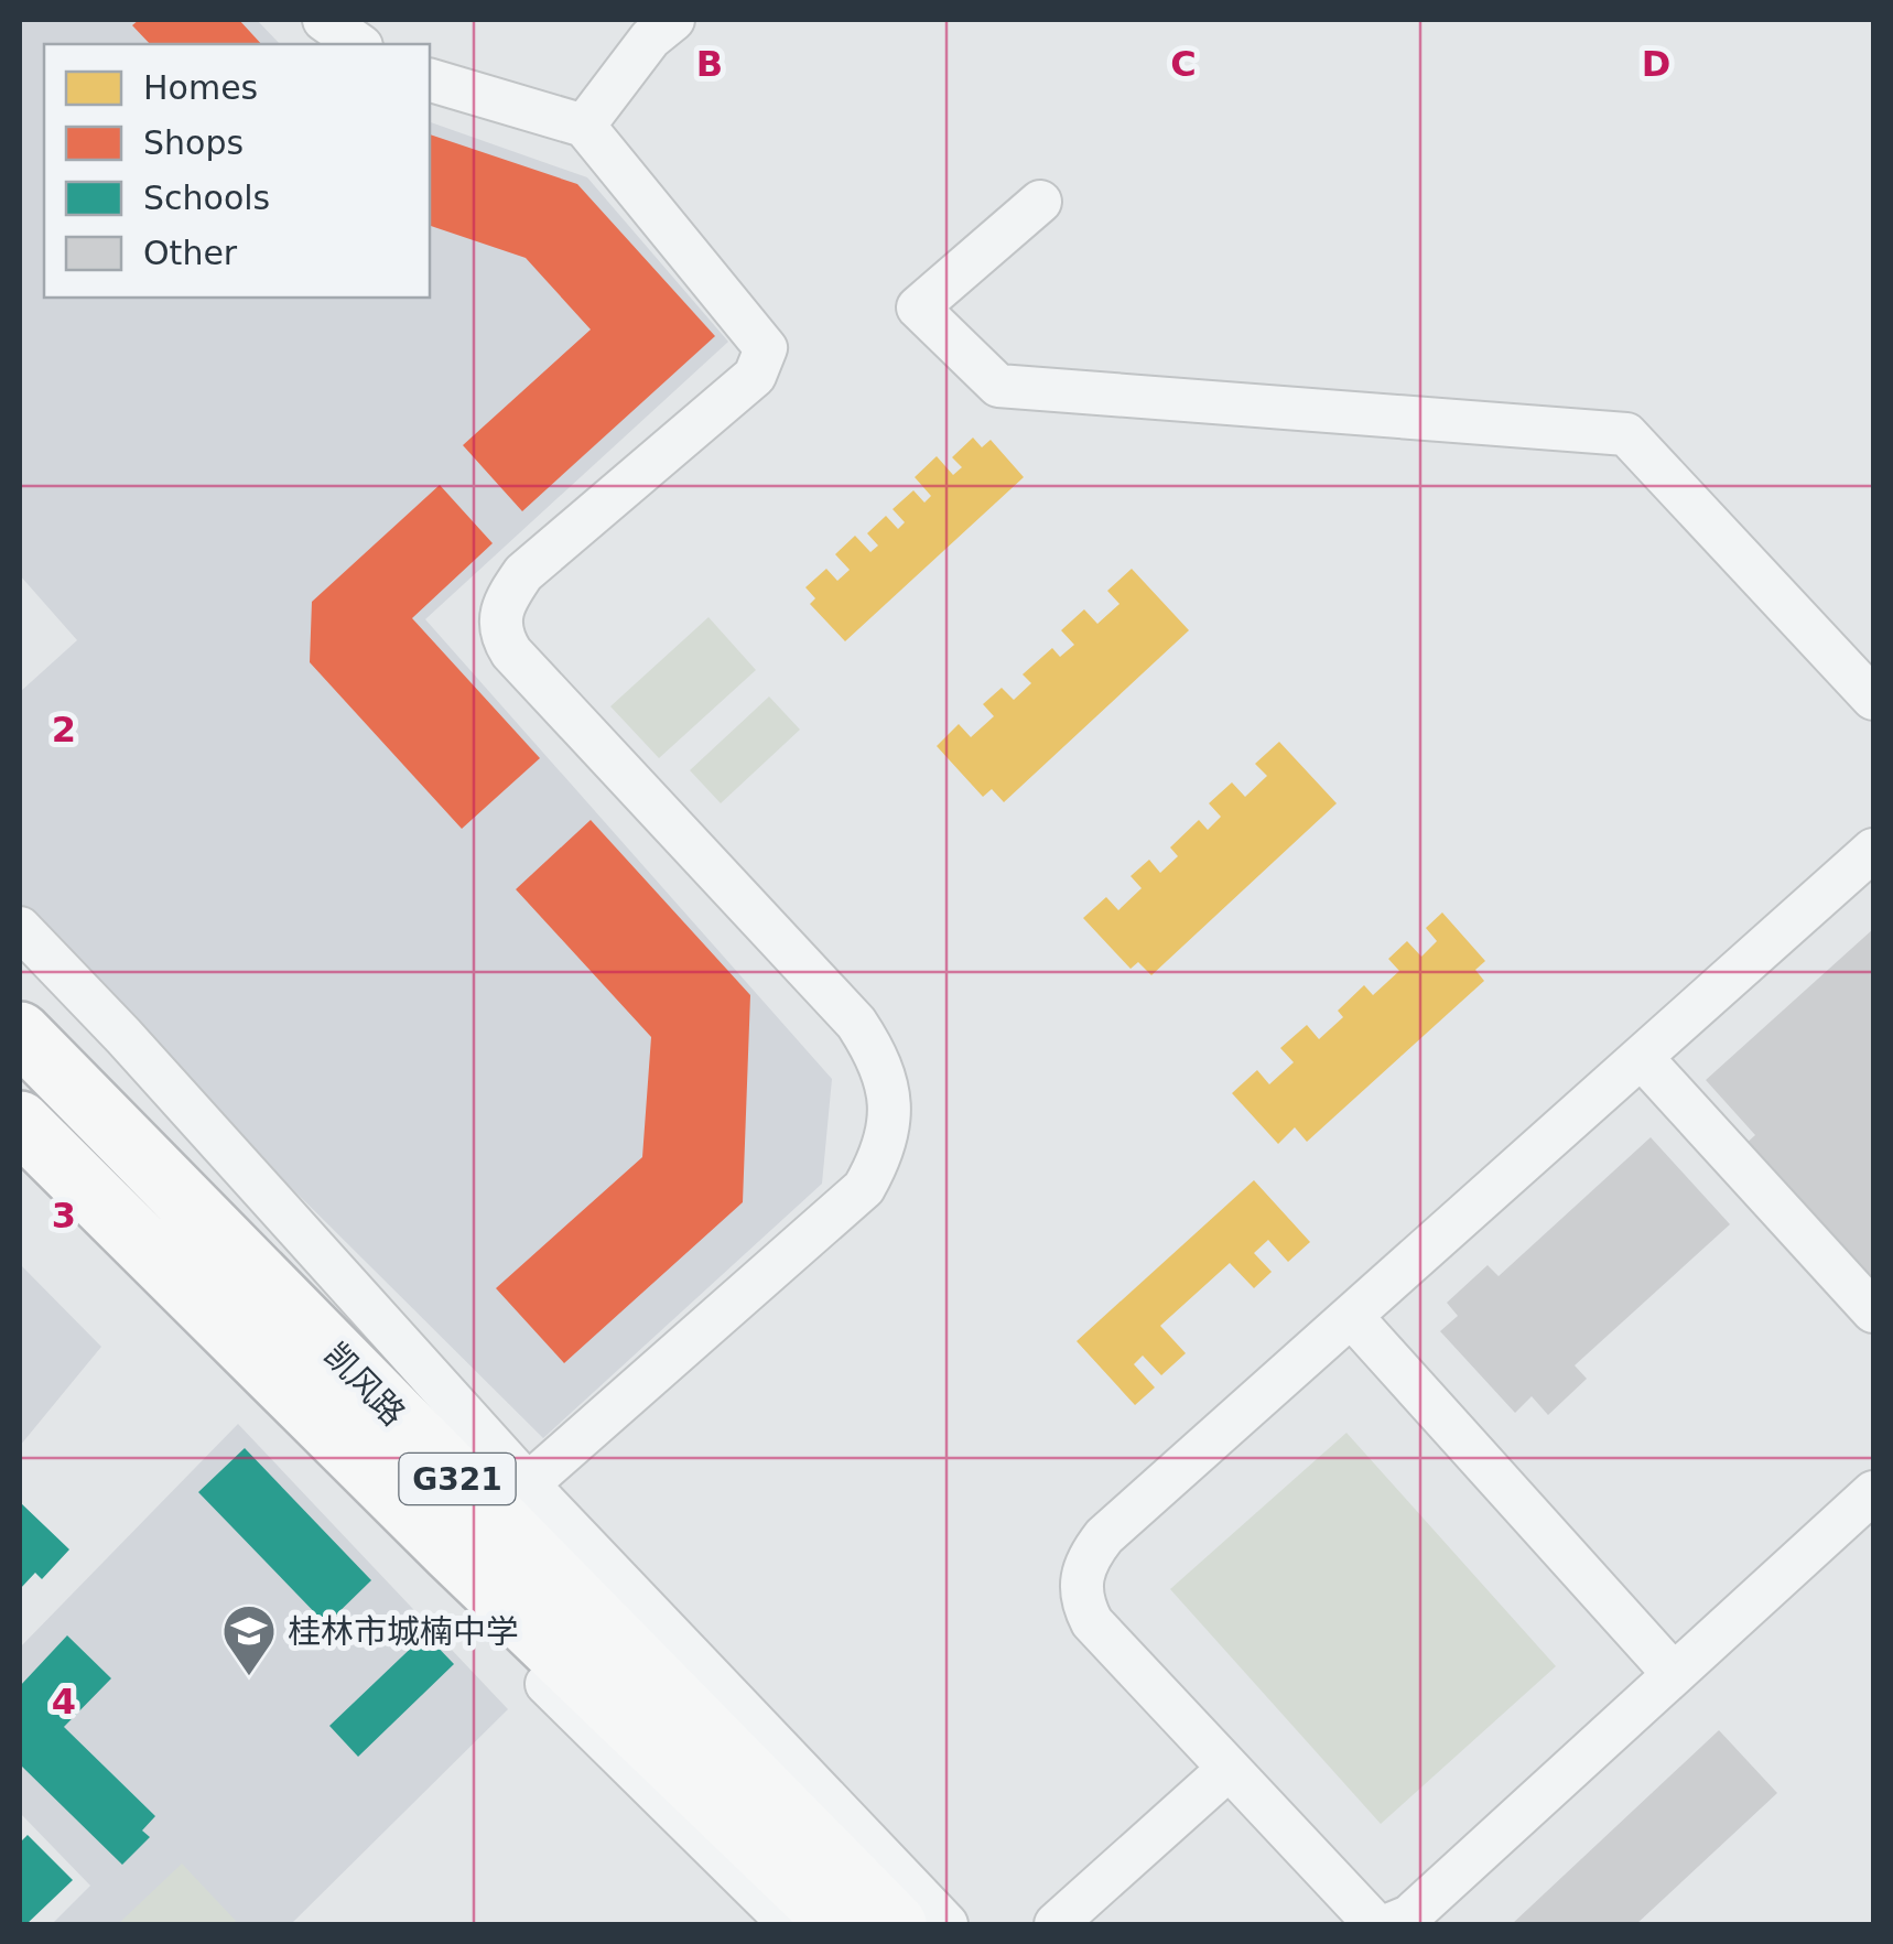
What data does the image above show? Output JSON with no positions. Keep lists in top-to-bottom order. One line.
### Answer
{"streets":{"highway":["凯风路","G321"]},"places":{"school or university":["桂林市城楠中学"]},"legend":["Homes","Shops","Schools","Other"],"grid":{"columns":["B","C","D"],"rows":["2","3","4"]}}
